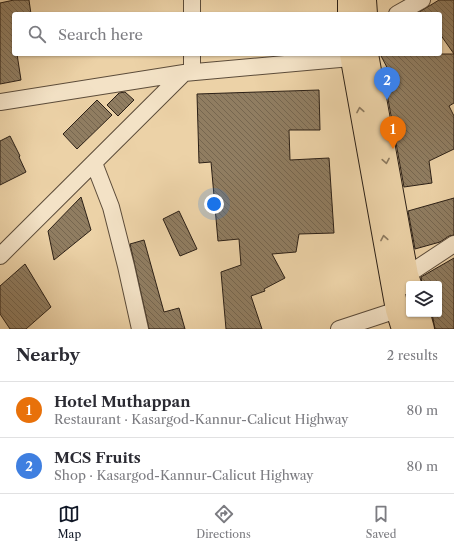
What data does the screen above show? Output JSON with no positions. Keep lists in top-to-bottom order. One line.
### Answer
{"page":{"search":"Search here","pins":["2","1"],"heading":["Nearby","2 results"],"list":[{"mark":"1","name":"Hotel Muthappan","note":"Restaurant · Kasargod-Kannur-Calicut Highway","value":"80 m"},{"mark":"2","name":"MCS Fruits","note":"Shop · Kasargod-Kannur-Calicut Highway","value":"80 m"}],"nav":["Map","Directions","Saved"]}}
